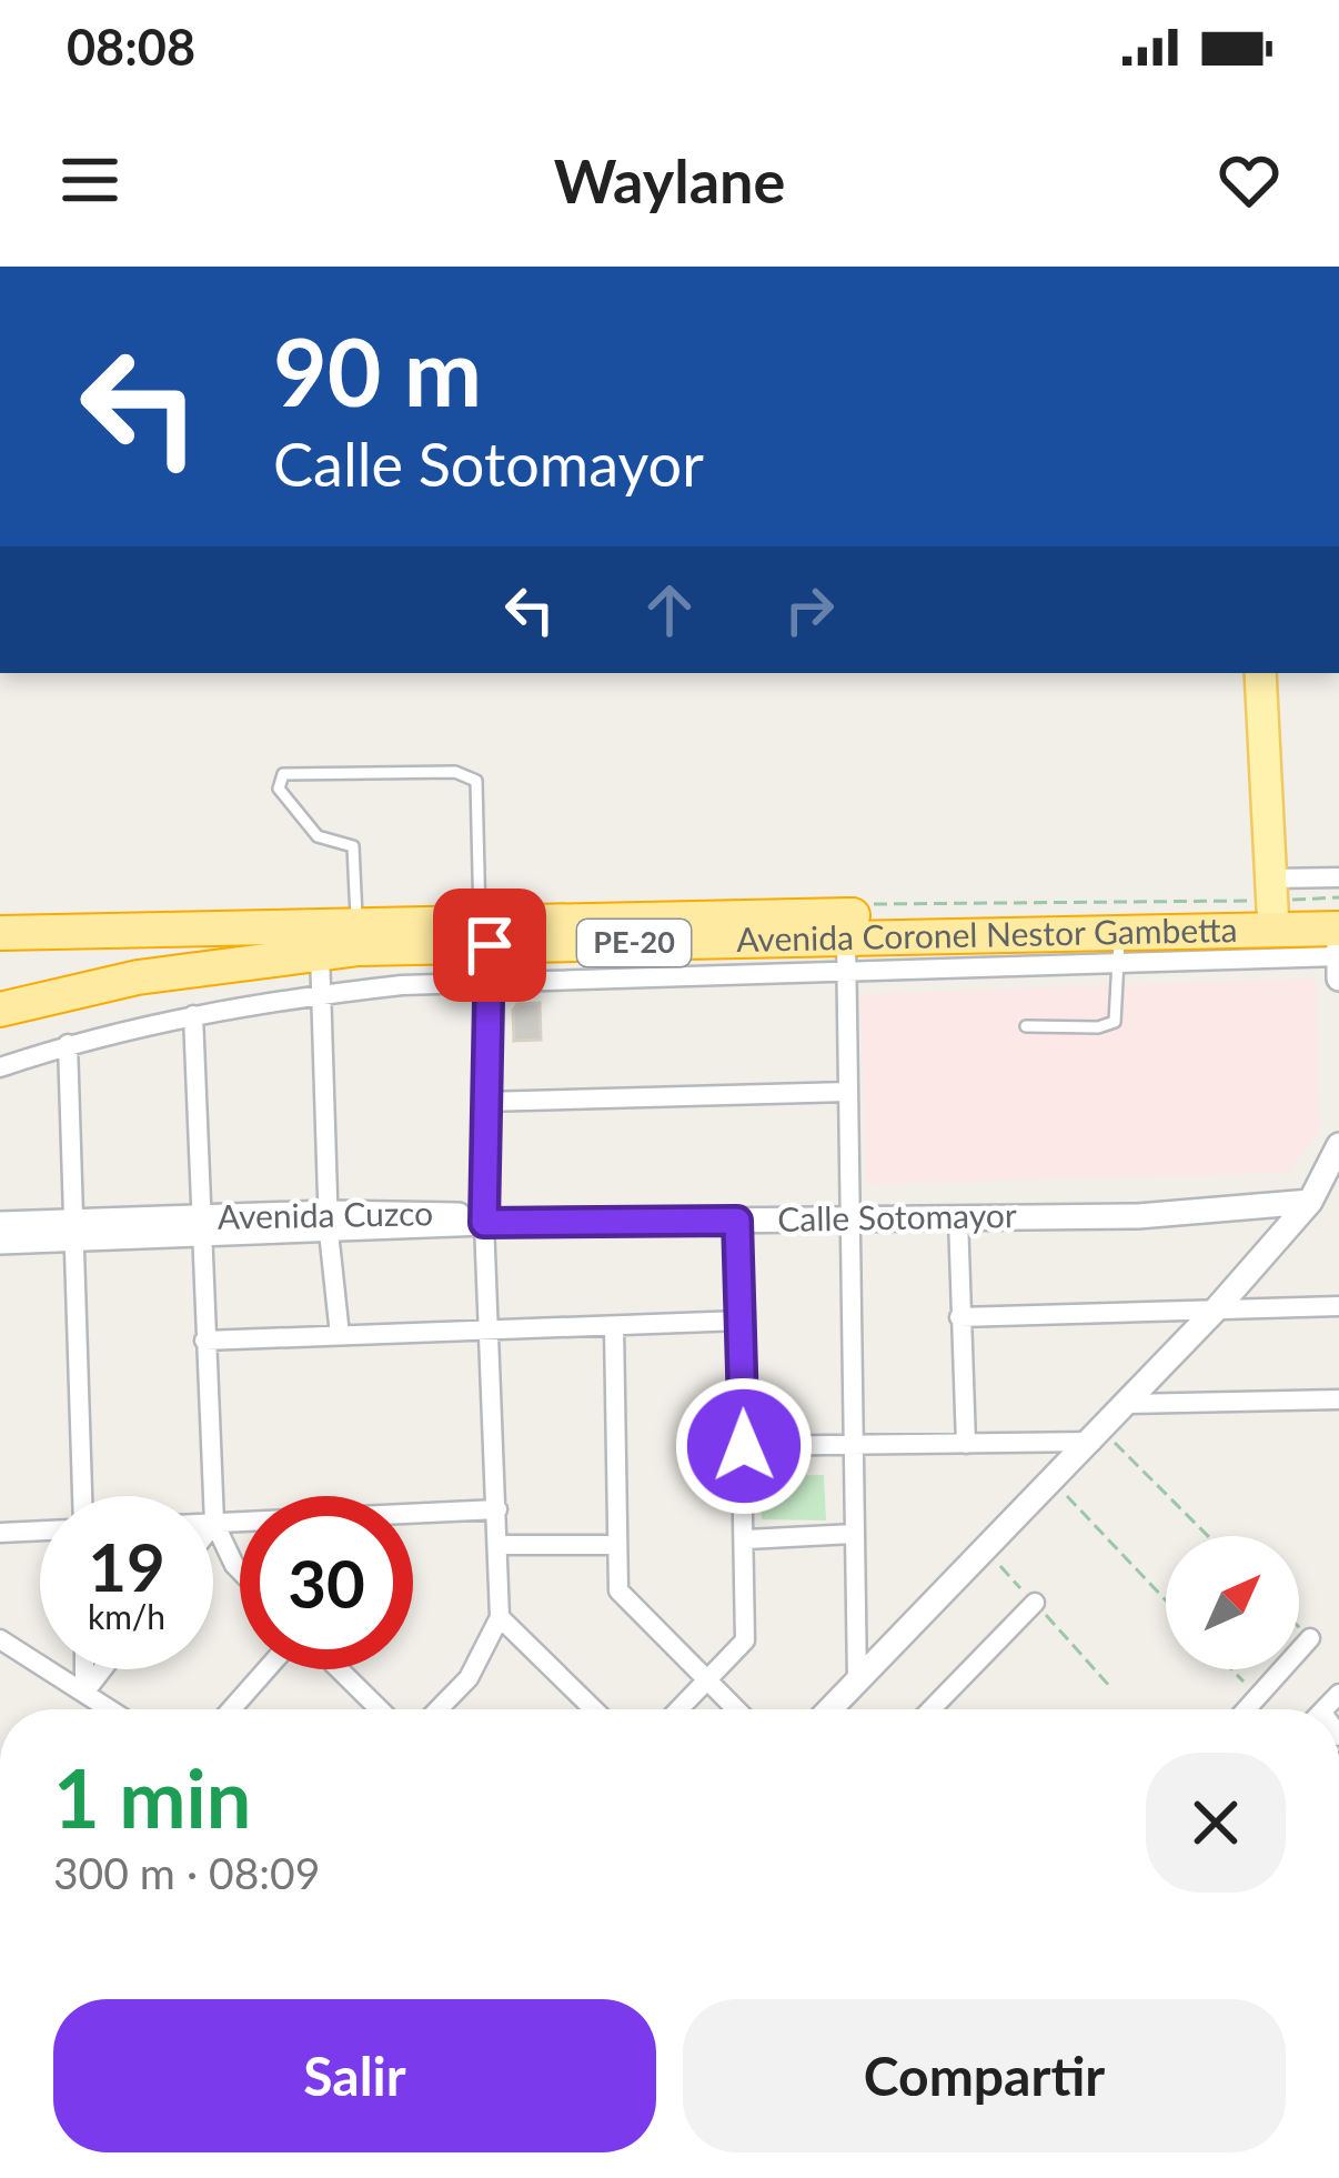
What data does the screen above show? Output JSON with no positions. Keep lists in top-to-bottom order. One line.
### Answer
{"streets":{"highway":["Avenida Coronel Nestor Gambetta","PE-20"],"street":["Avenida Cuzco","Calle Sotomayor"]},"crossings":[["Avenida Cuzco","Calle Sotomayor"]],"north":"top right","page":{"status":"08:08","header":"Waylane","turn":["90 m","Calle Sotomayor"],"speed":"19 km/h","limit":"30","heading":["1 min","300 m · 08:09"],"buttons":["Salir","Compartir"]}}
